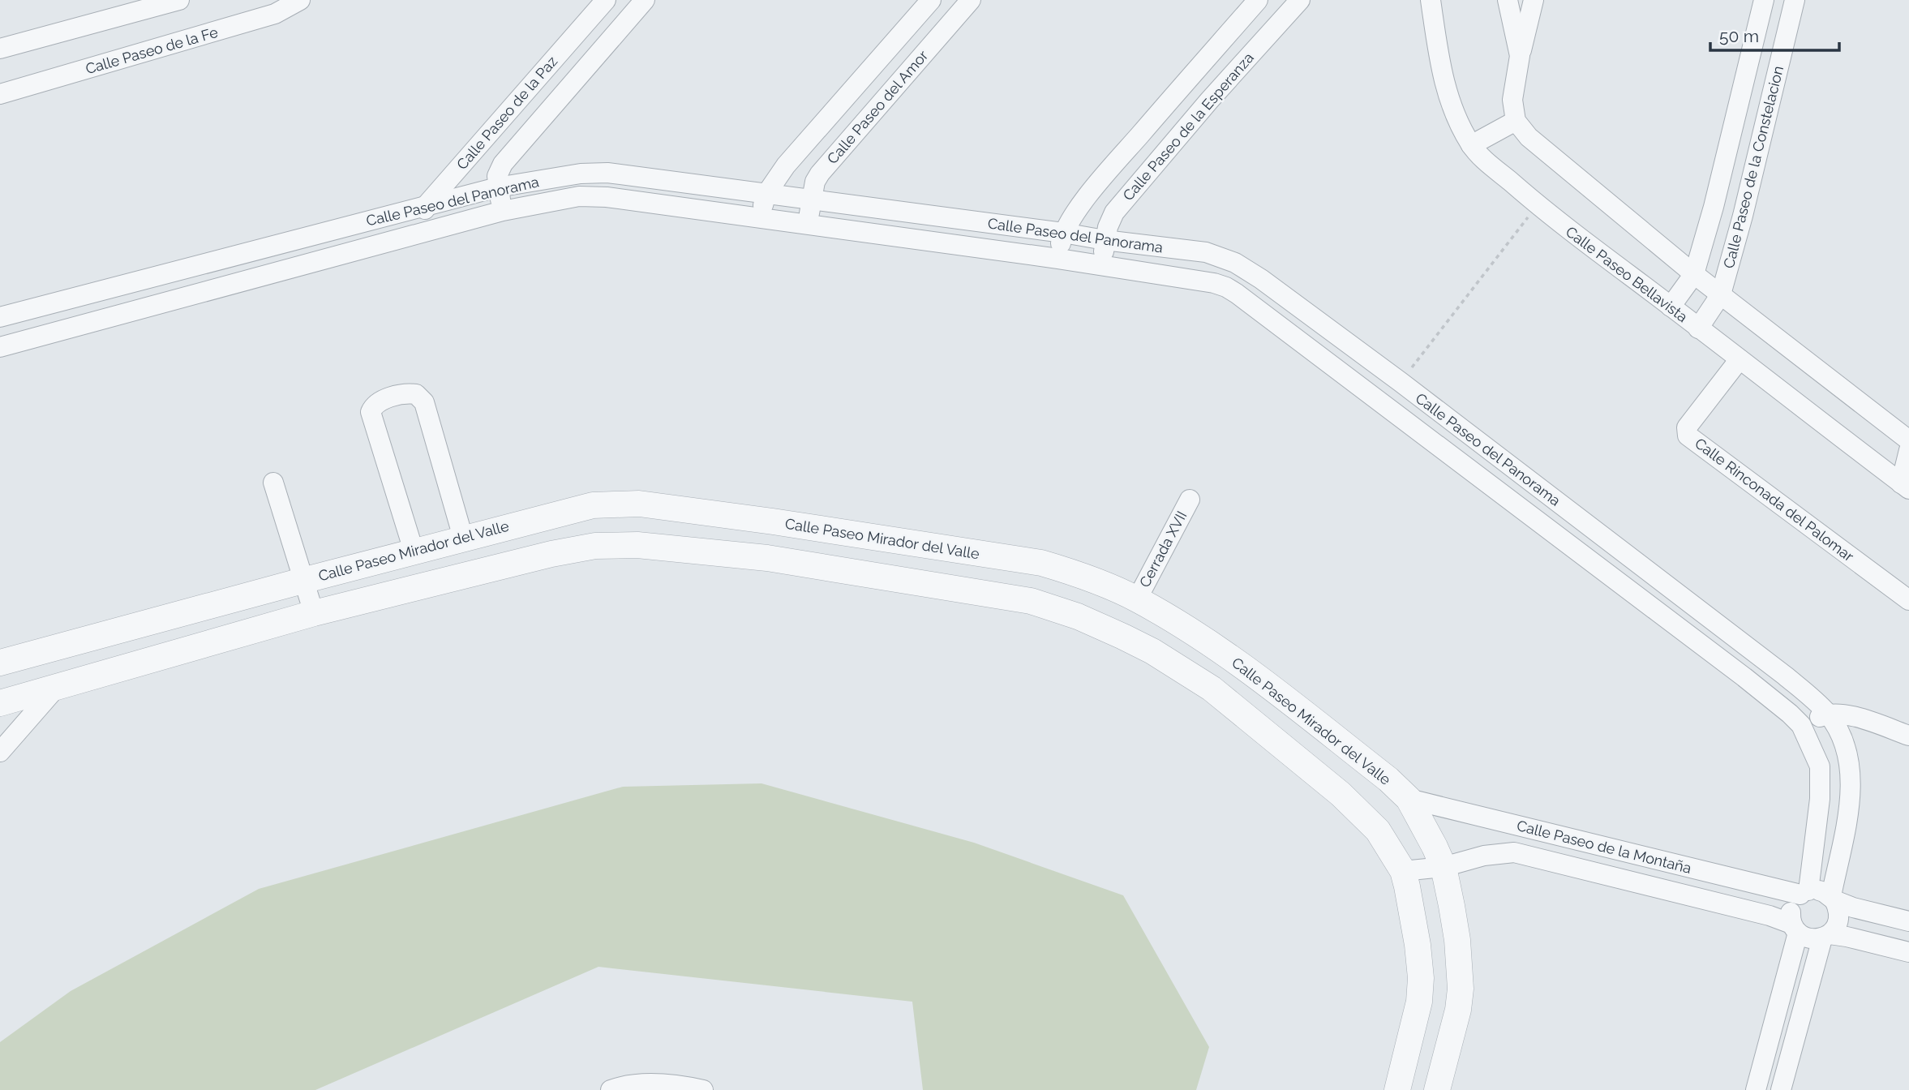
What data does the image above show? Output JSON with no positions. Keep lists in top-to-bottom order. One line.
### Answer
{"streets":{"street":["Calle Paseo de la Fe","Calle Paseo del Amor","Calle Paseo de la Paz","Calle Paseo de la Esperanza","Calle Paseo de la Constelacion","Calle Paseo del Panorama","Calle Paseo Bellavista","Calle Rinconada del Palomar","Calle Paseo Mirador del Valle","Cerrada XVII","Calle Paseo de la Montaña"]},"crossings":[["Calle Paseo del Amor","Calle Paseo del Panorama"],["Calle Paseo de la Paz","Calle Paseo del Panorama"],["Calle Paseo de la Esperanza","Calle Paseo del Panorama"],["Calle Paseo de la Constelacion","Calle Paseo Bellavista"],["Calle Paseo del Panorama","Calle Paseo de la Montaña"],["Calle Paseo Bellavista","Calle Rinconada del Palomar"],["Calle Paseo Mirador del Valle","Cerrada XVII"],["Calle Paseo Mirador del Valle","Calle Paseo de la Montaña"]],"scale_bar":"50 m"}
